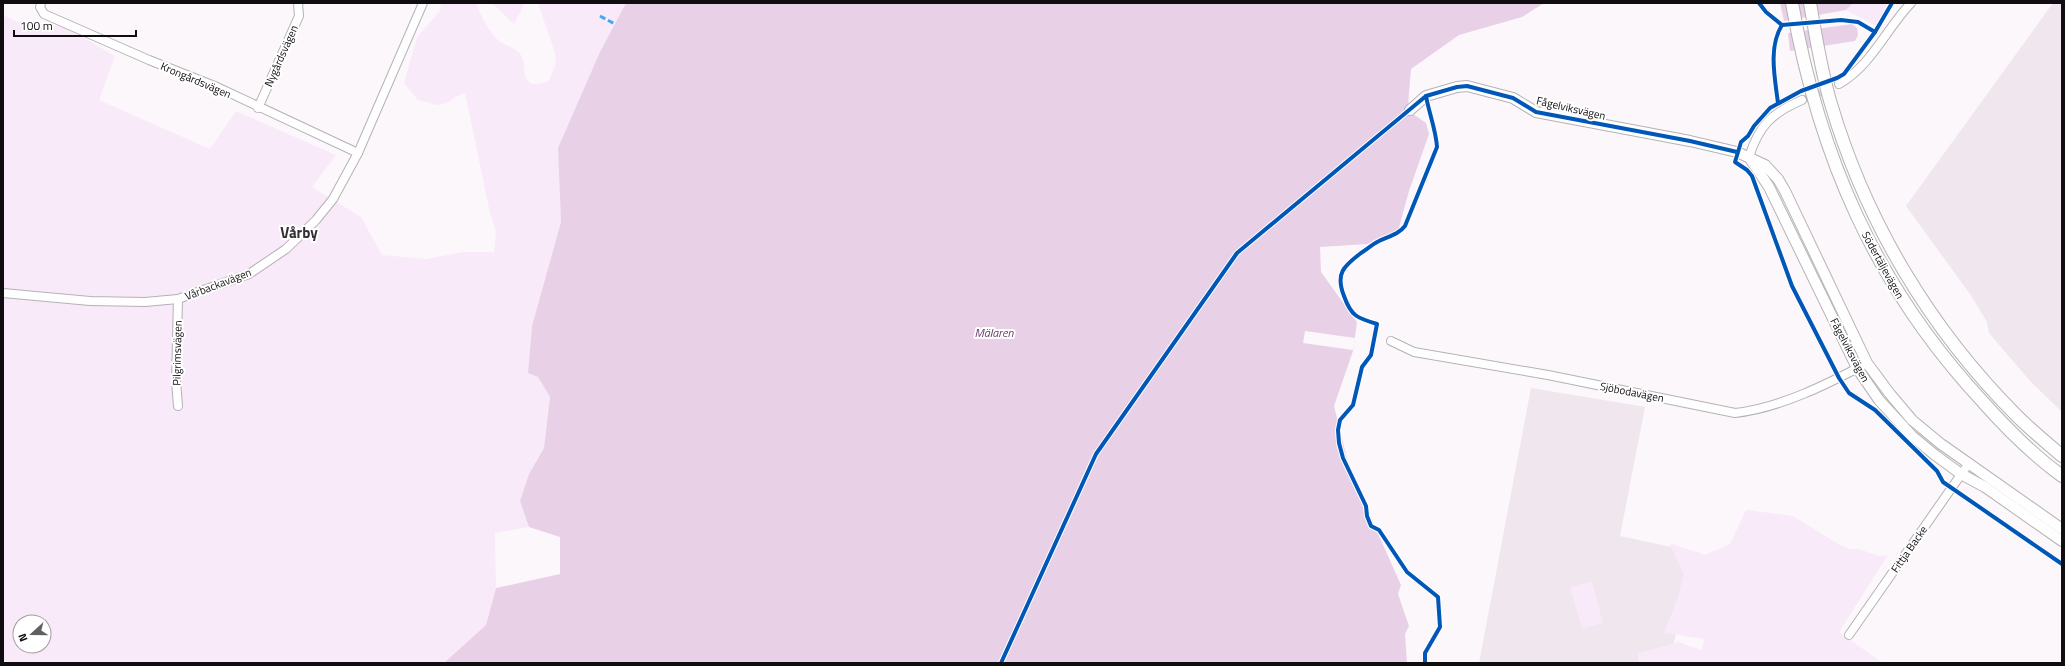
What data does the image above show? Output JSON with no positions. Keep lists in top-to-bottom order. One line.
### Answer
{"streets":{"highway":["Södertäljevägen"],"main road":["Fågelviksvägen"],"street":["Nygårdsvägen","Krongårdsvägen","Vårbackavägen","Pilgrimsvägen","Sjöbodavägen","Fittja Backe"]},"crossings":[["Nygårdsvägen","Krongårdsvägen"],["Krongårdsvägen","Vårbackavägen"],["Fågelviksvägen","Sjöbodavägen"],["Fågelviksvägen","Fittja Backe"],["Vårbackavägen","Pilgrimsvägen"]],"districts":["Vårby"],"water":["Mälaren"],"scale_bar":"100 m","north":"left"}
